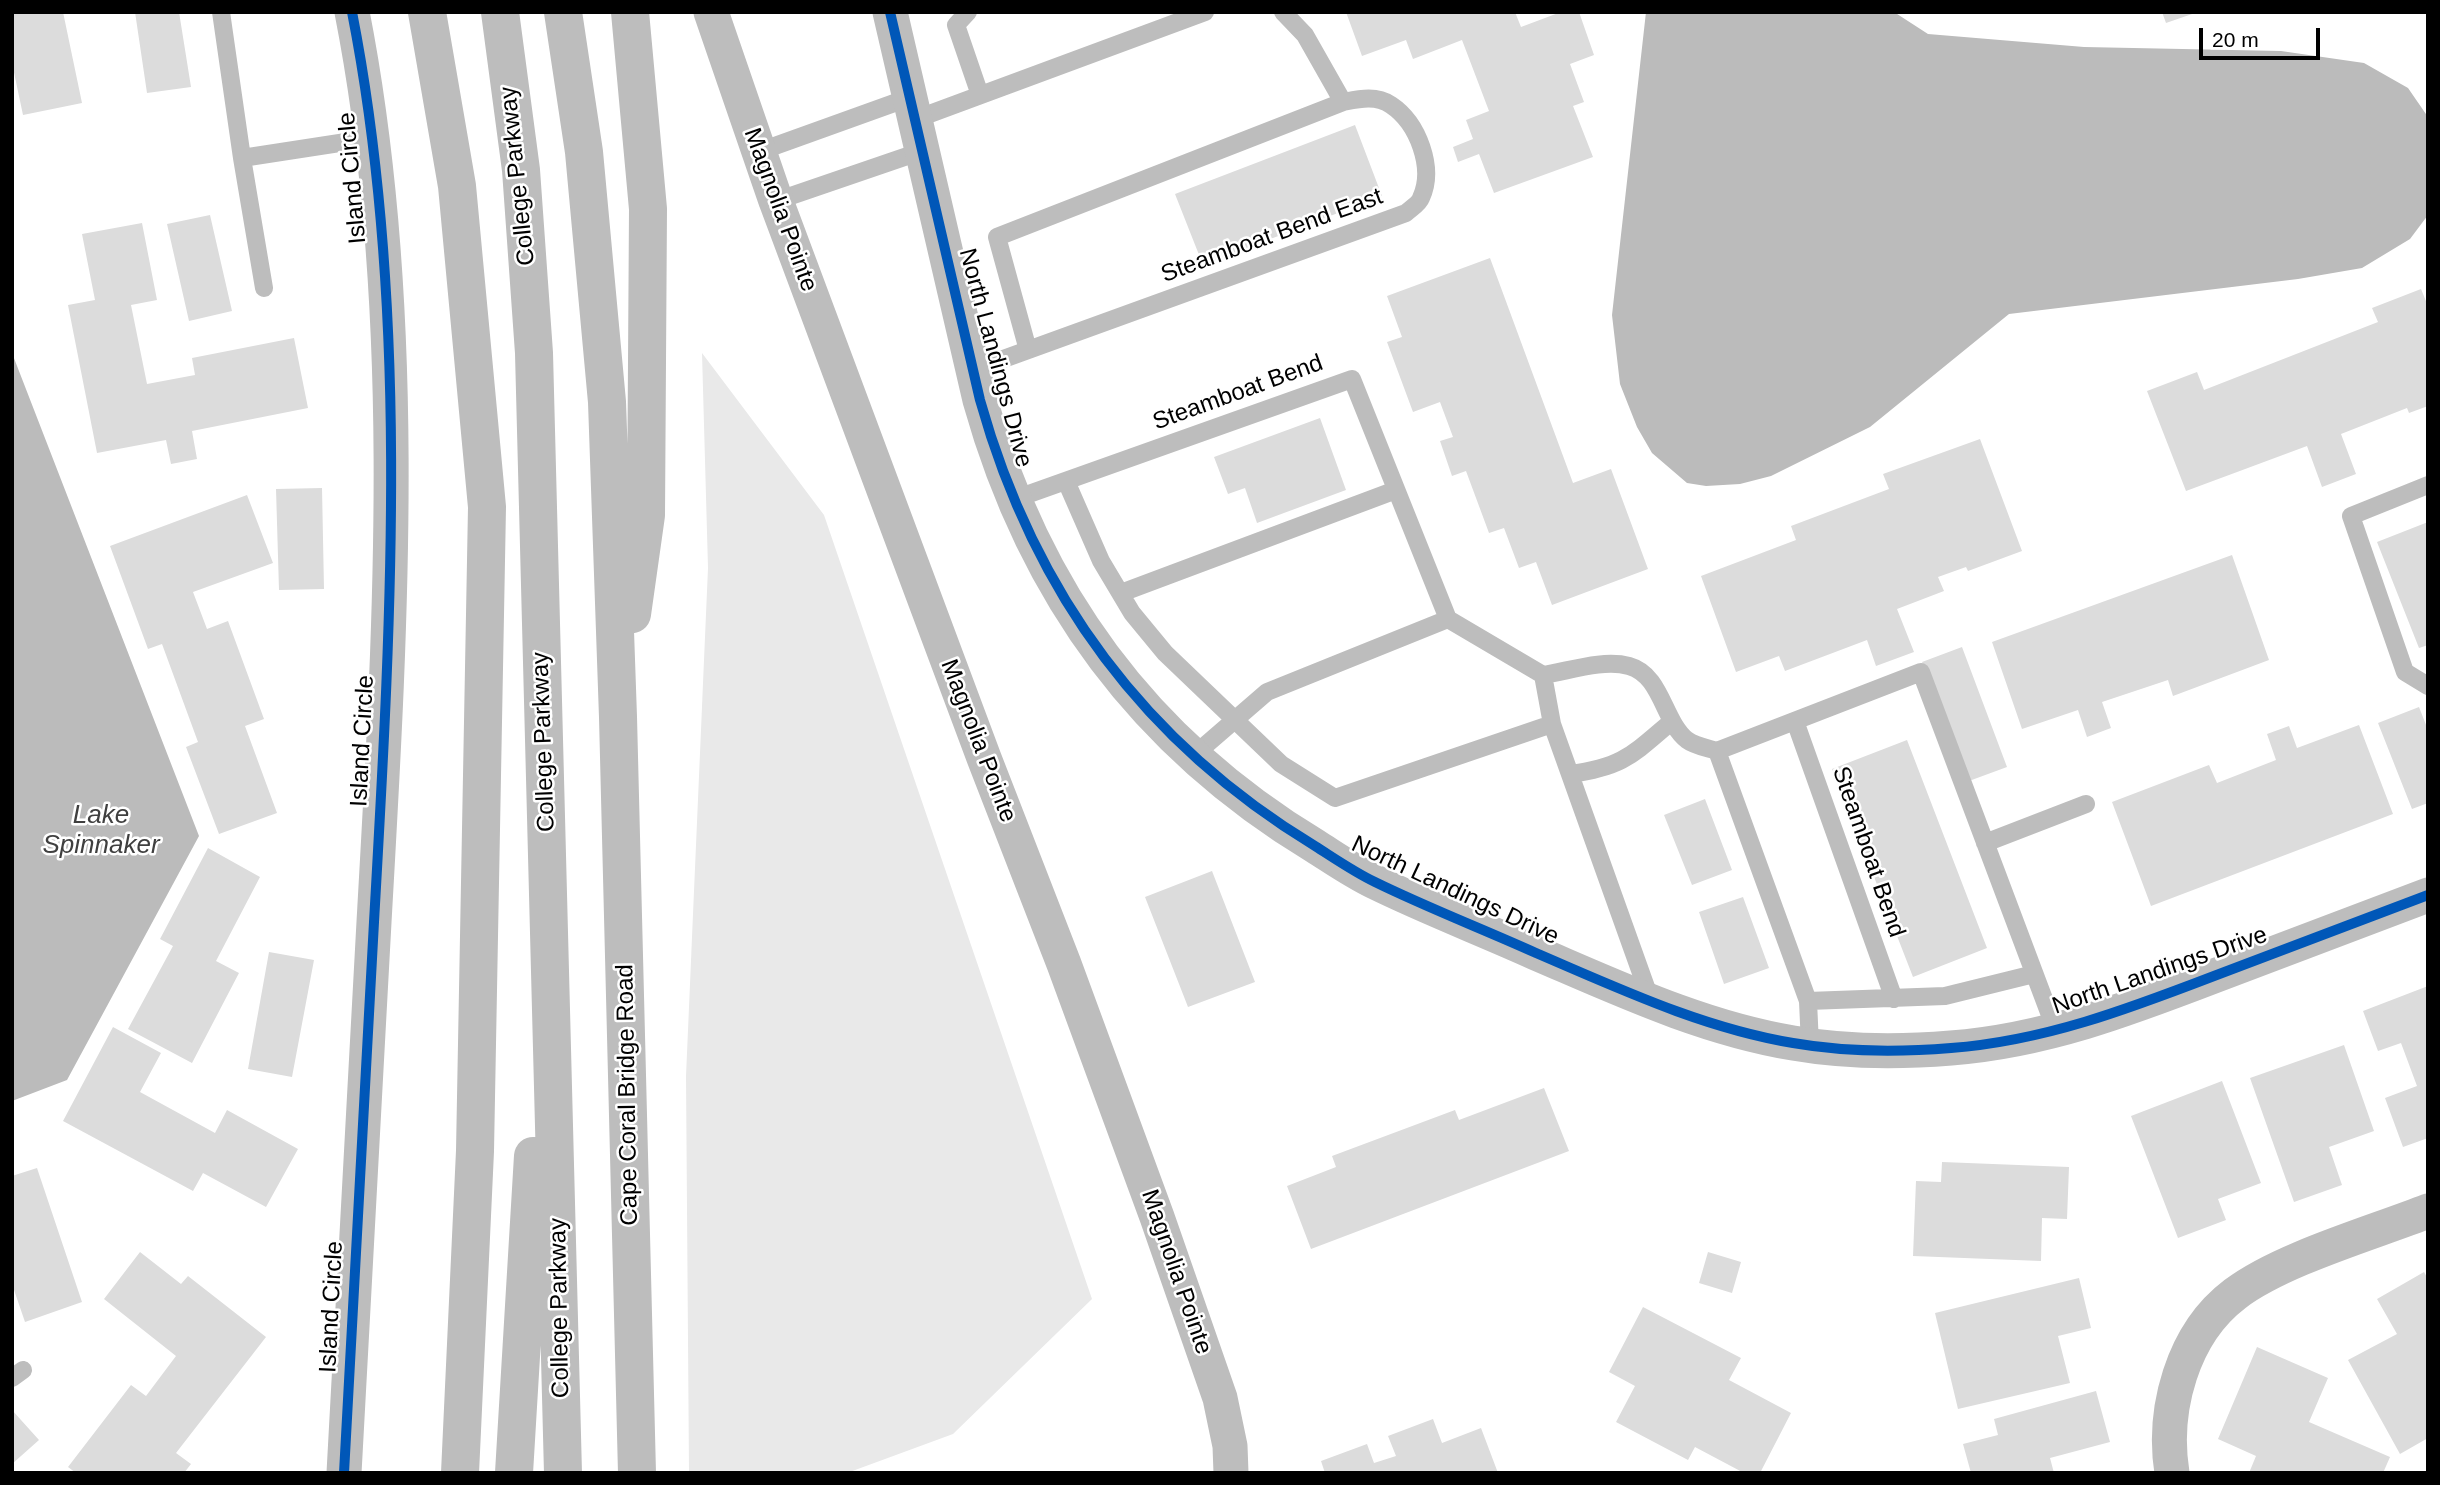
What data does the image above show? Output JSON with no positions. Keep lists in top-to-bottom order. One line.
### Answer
{"streets":{"main road":["College Parkway","Cape Coral Bridge Road"],"street":["Island Circle","Magnolia Pointe","North Landings Drive"],"lane":["Steamboat Bend East","Steamboat Bend"]},"crossings":[["Steamboat Bend East","North Landings Drive"],["North Landings Drive","Steamboat Bend"]],"water":["Lake Spinnaker"],"scale_bar":"20 m"}
